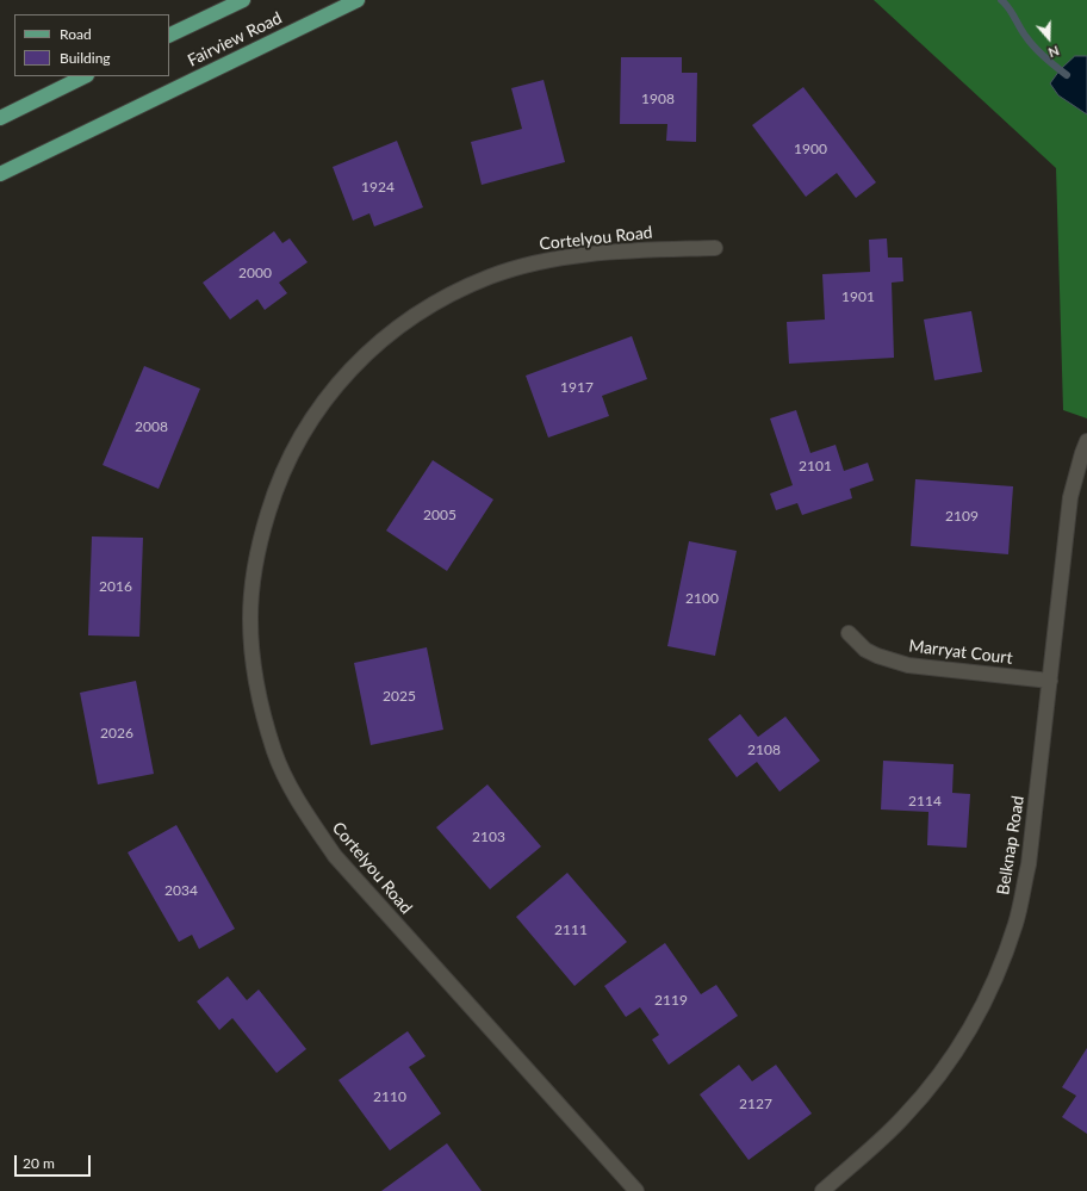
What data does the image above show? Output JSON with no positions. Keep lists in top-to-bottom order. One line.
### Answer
{"streets":{"main road":["Fairview Road"],"street":["Cortelyou Road","Marryat Court","Belknap Road"]},"crossings":[["Marryat Court","Belknap Road"]],"house_numbers":["1908","1900","1924","2000","1901","1917","2008","2101","2005","2109","2016","2100","2025","2026","2108","2114","2103","2034","2111","2119","2110","2127"],"legend":["Road","Building"],"scale_bar":"20 m","north":"bottom"}
